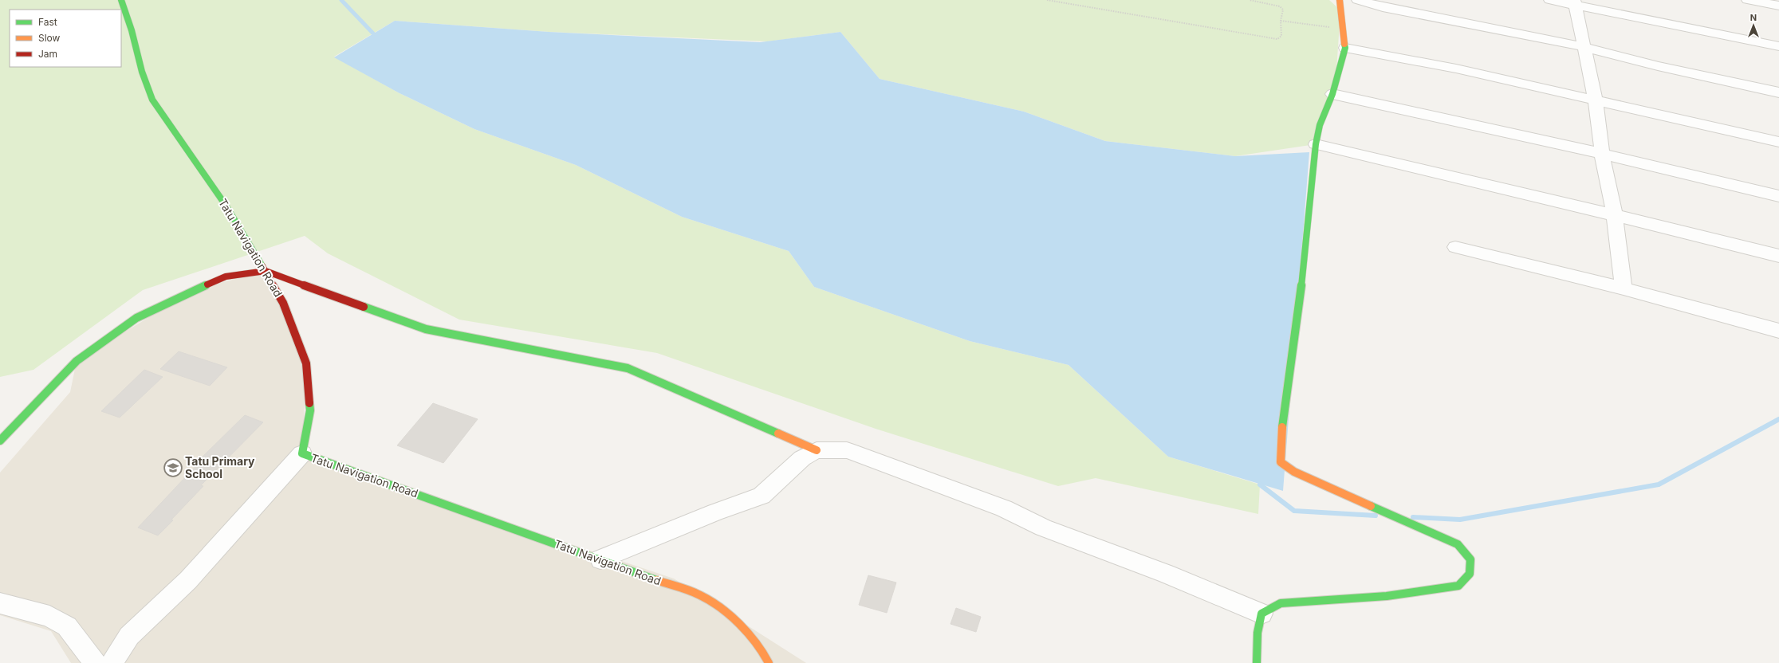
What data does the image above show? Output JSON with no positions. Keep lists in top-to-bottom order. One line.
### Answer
{"streets":{"street":["Tatu Navigation Road"]},"places":{"school or university":["Tatu Primary School"]},"legend":["Fast","Slow","Jam"],"north":"top"}
